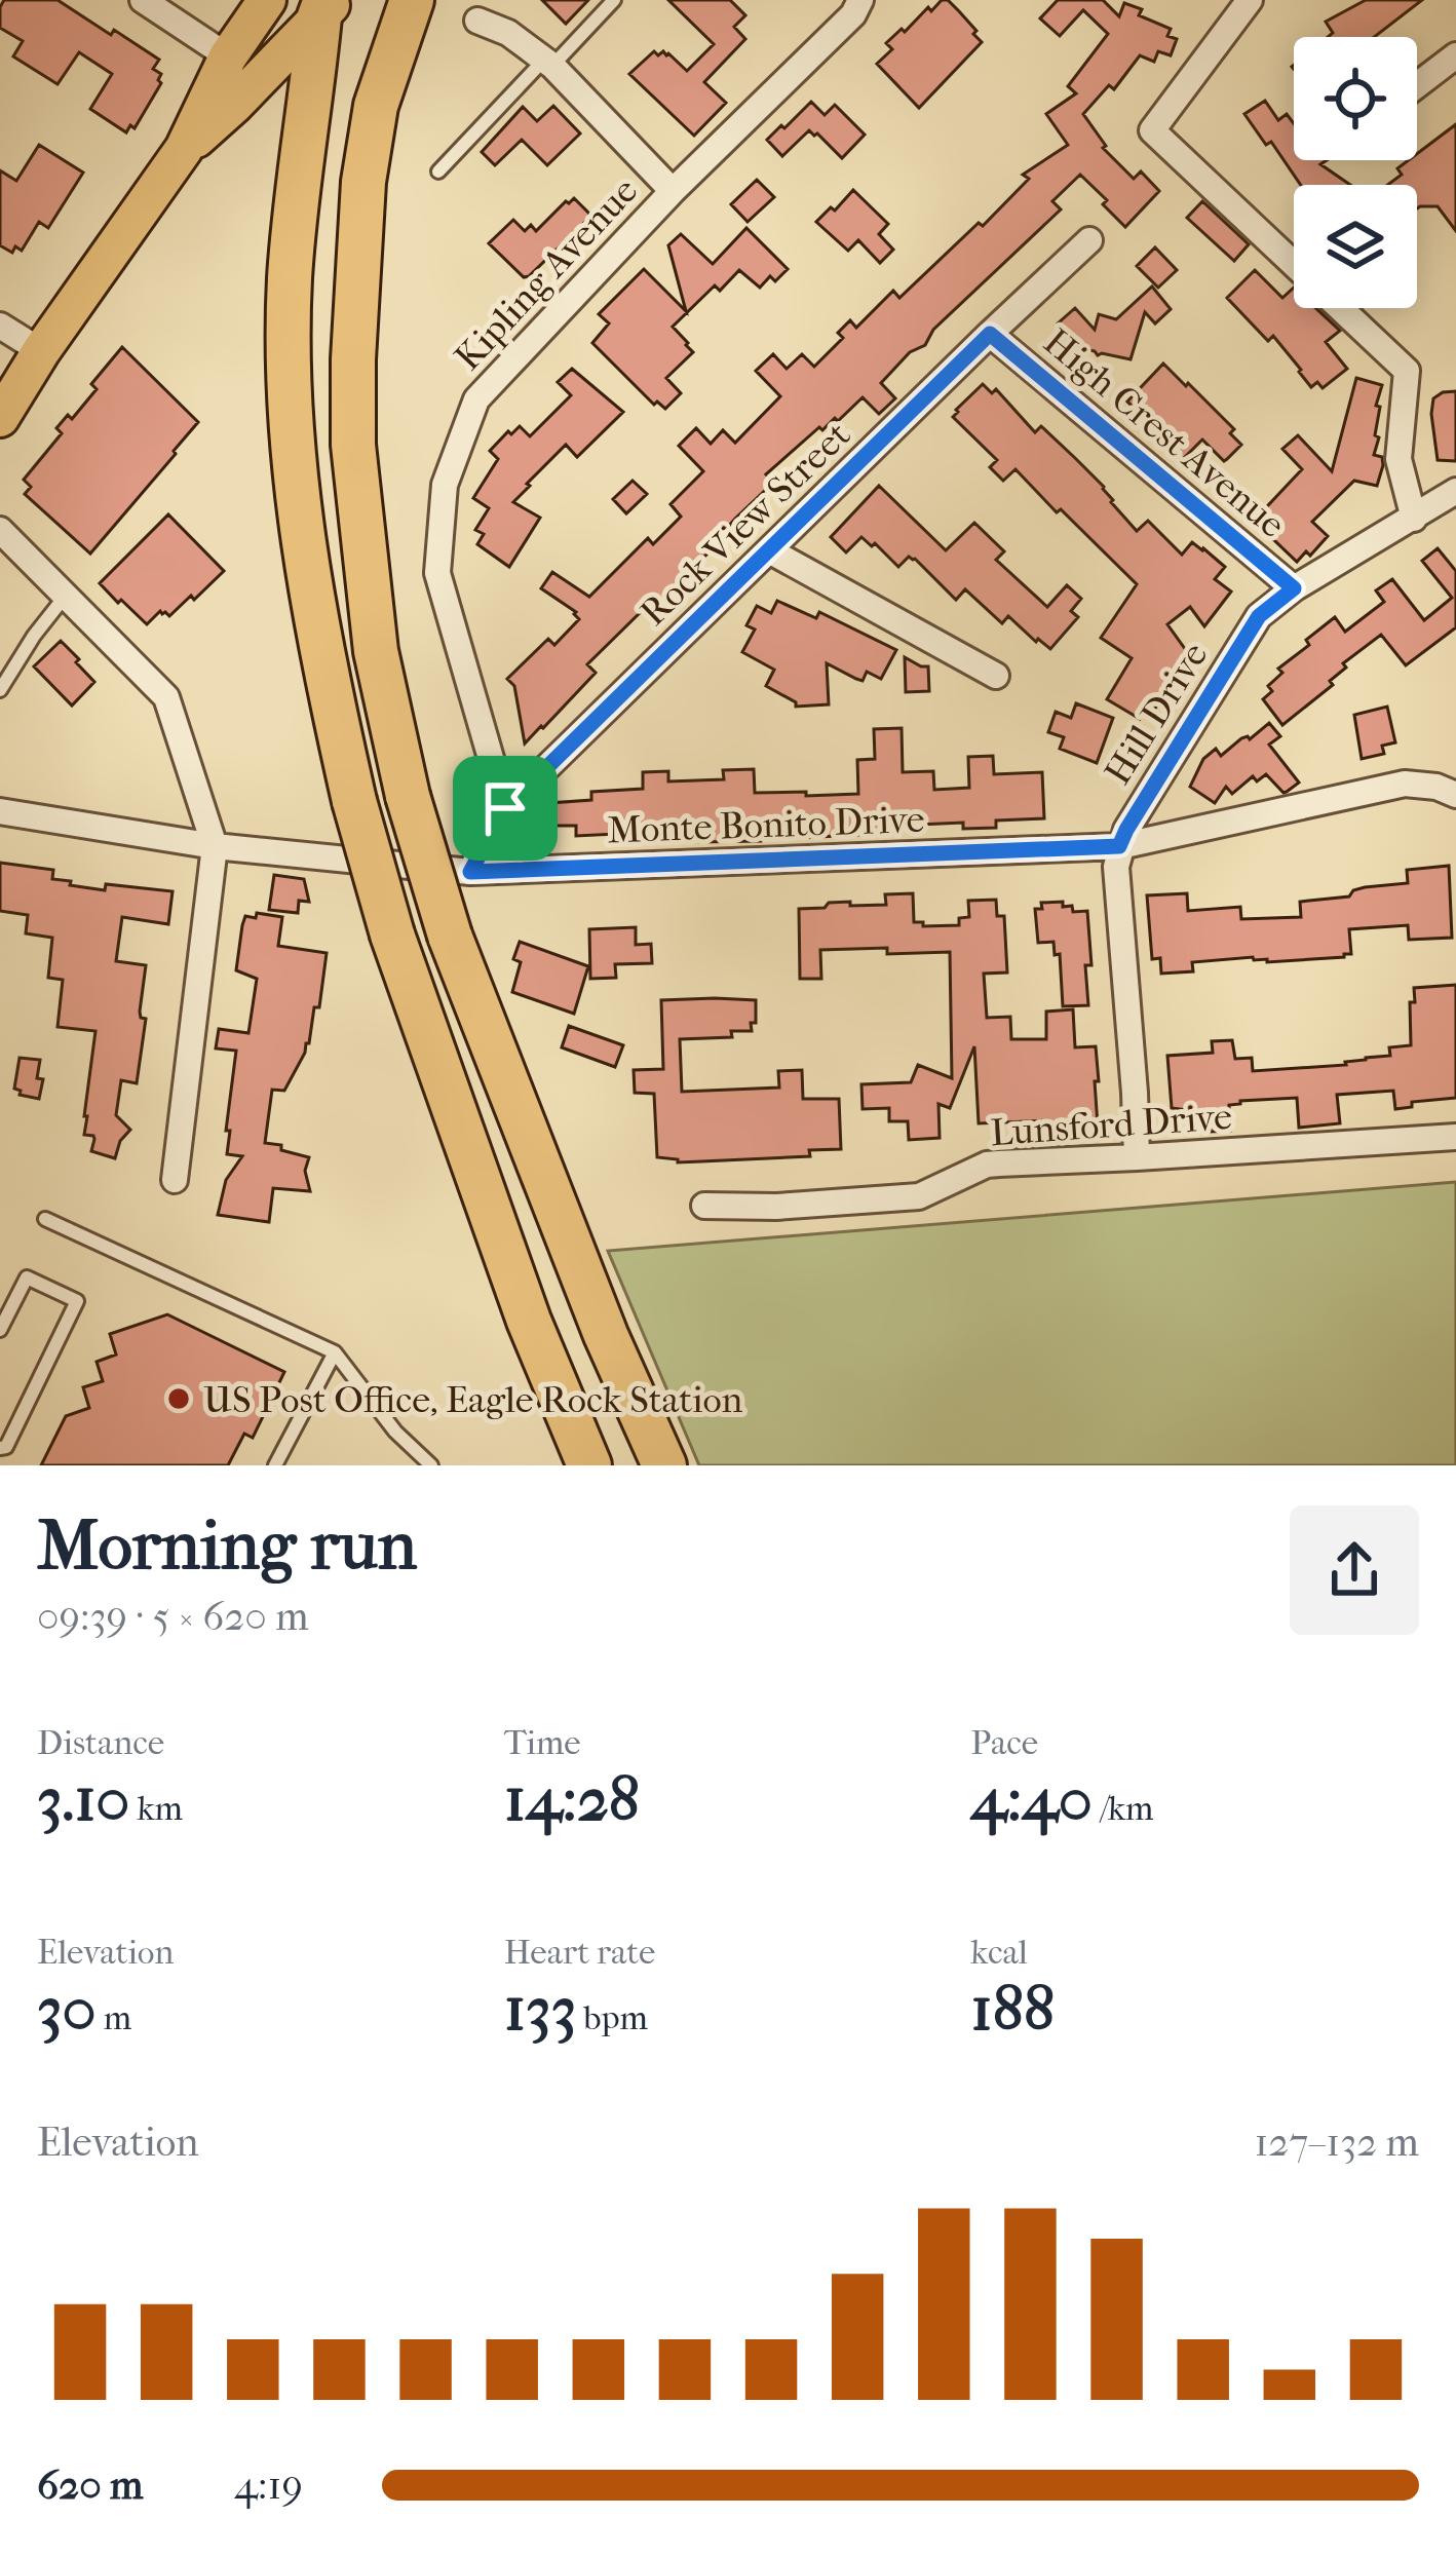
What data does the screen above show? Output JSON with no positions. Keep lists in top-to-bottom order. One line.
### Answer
{"streets":{"street":["Kipling Avenue","High Crest Avenue","Rock View Street","Hill Drive","Monte Bonito Drive","Lunsford Drive"]},"crossings":[["Kipling Avenue","Rock View Street"],["High Crest Avenue","Rock View Street"],["High Crest Avenue","Hill Drive"],["Rock View Street","Monte Bonito Drive"],["Hill Drive","Monte Bonito Drive"],["Hill Drive","Lunsford Drive"]],"places":["US Post Office, Eagle Rock Station"],"page":{"heading":["Morning run","09:39 · 5 × 620 m"],"stats":[["Distance","3.10 km"],["Time","14:28"],["Pace","4:40 /km"],["Elevation","30 m"],["Heart rate","133 bpm"],["kcal","188"]],"chart":["Elevation","127–132 m"],"list":[{"name":"620 m","note":"4:19"}]}}
